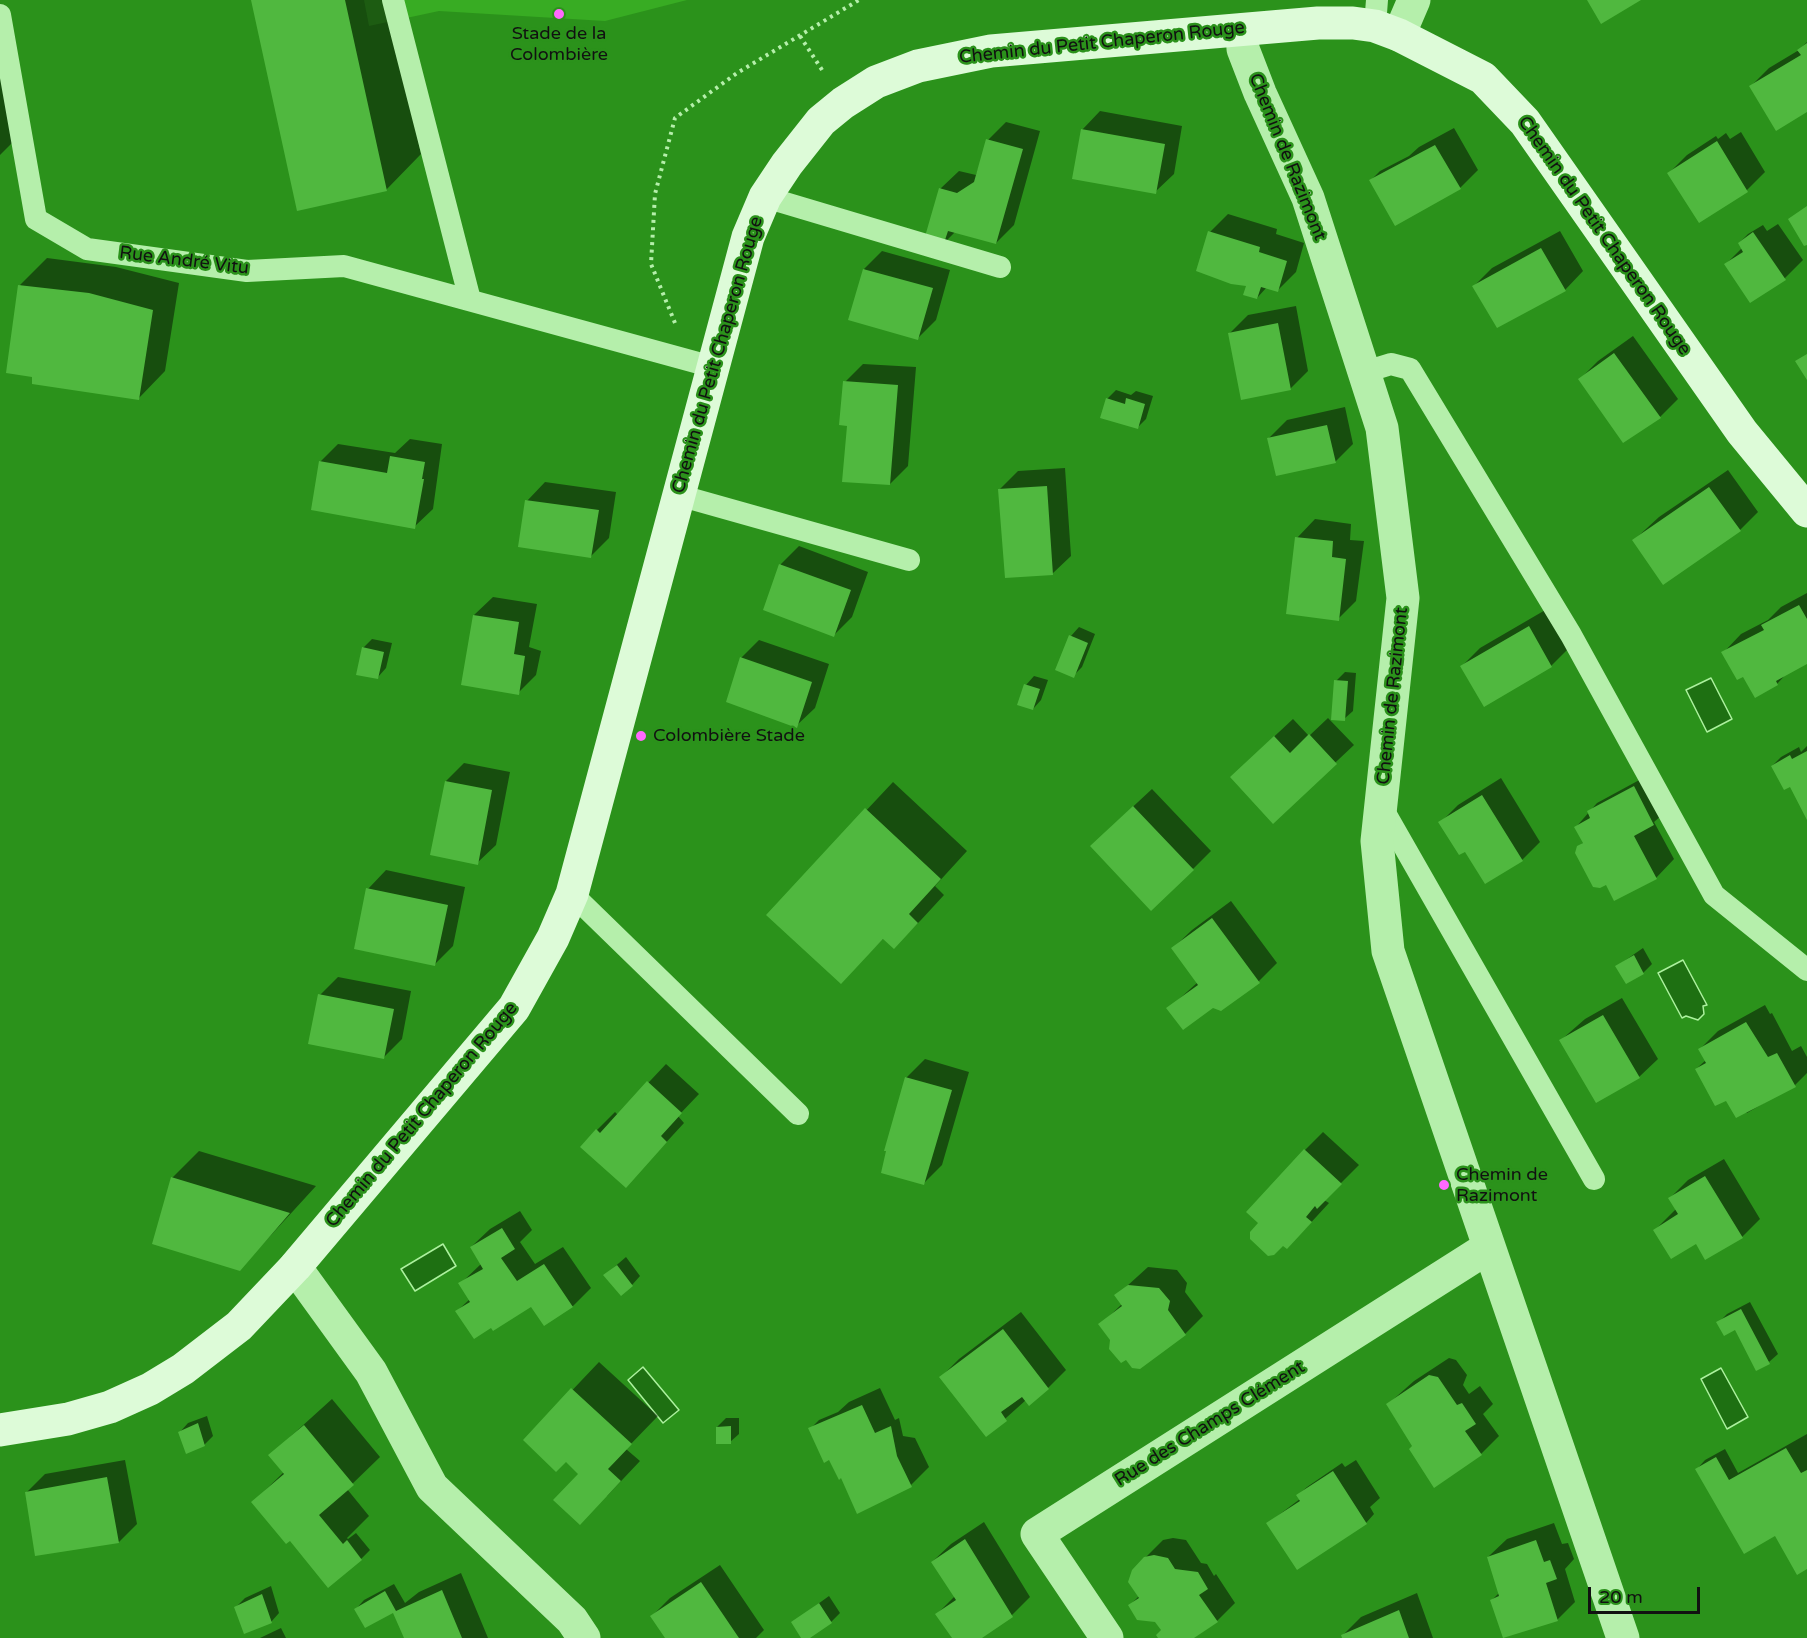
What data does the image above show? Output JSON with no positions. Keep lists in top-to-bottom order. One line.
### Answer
{"streets":{"street":["Chemin du Petit Chaperon Rouge","Chemin de Razimont","Rue des Champs Clément"],"lane":["Rue André Vitu"]},"crossings":[["Chemin du Petit Chaperon Rouge","Chemin de Razimont"],["Chemin du Petit Chaperon Rouge","Rue André Vitu"],["Chemin de Razimont","Rue des Champs Clément"]],"places":["Stade de la Colombière","Colombière Stade","Chemin de Razimont"],"scale_bar":"20 m"}
